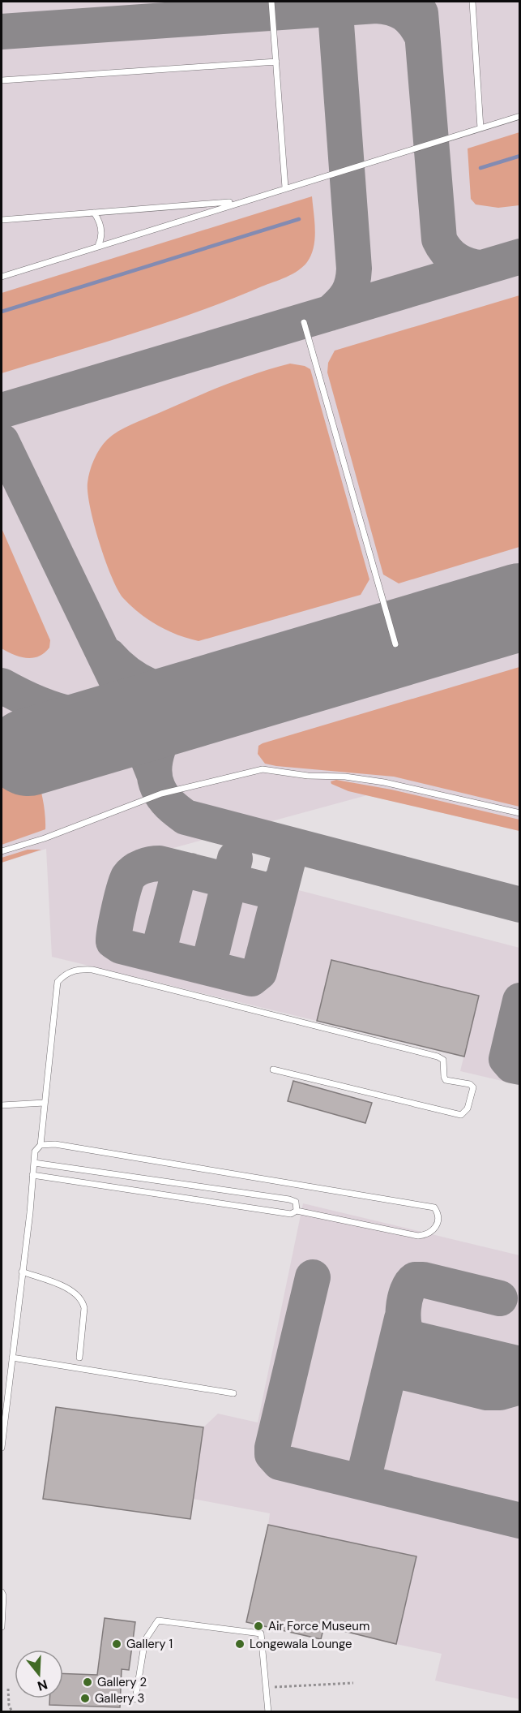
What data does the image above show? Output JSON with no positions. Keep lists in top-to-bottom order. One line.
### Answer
{"places":["Air Force Museum","Gallery 1","Longewala Lounge","Gallery 2","Gallery 3"],"north":"bottom"}
